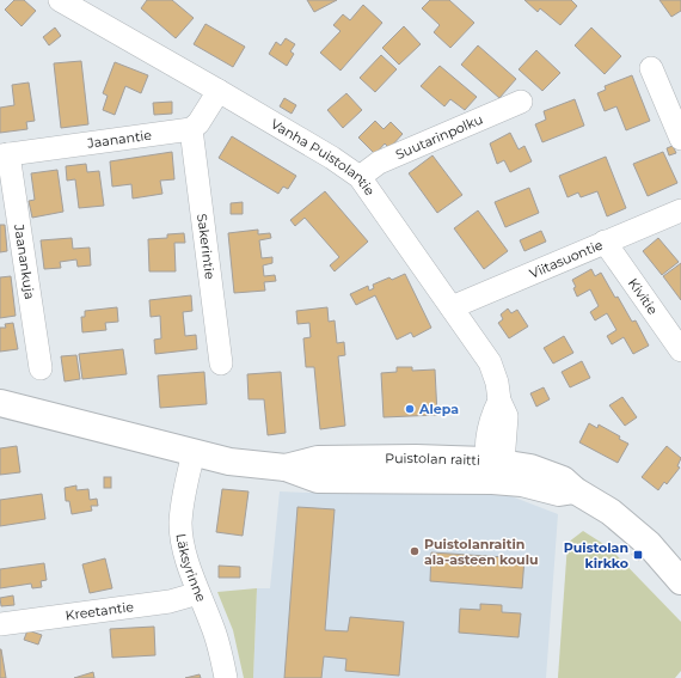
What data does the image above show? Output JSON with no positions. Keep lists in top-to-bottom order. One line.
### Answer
{"streets":{"main road":["Puistolan raitti"],"street":["Suutarinpolku","Jaanantie","Vanha Puistolantie","Sakerintie","Viitasuontie","Jaanankuja","Kivitie","Läksyrinne","Kreetantie"]},"crossings":[["Suutarinpolku","Vanha Puistolantie"],["Jaanantie","Sakerintie"],["Jaanantie","Jaanankuja"],["Vanha Puistolantie","Viitasuontie"],["Vanha Puistolantie","Puistolan raitti"],["Viitasuontie","Kivitie"],["Puistolan raitti","Läksyrinne"],["Läksyrinne","Kreetantie"]],"places":{"other":["Alepa","Puistolanraitin ala-asteen koulu"],"transit":["Puistolan kirkko"]}}
